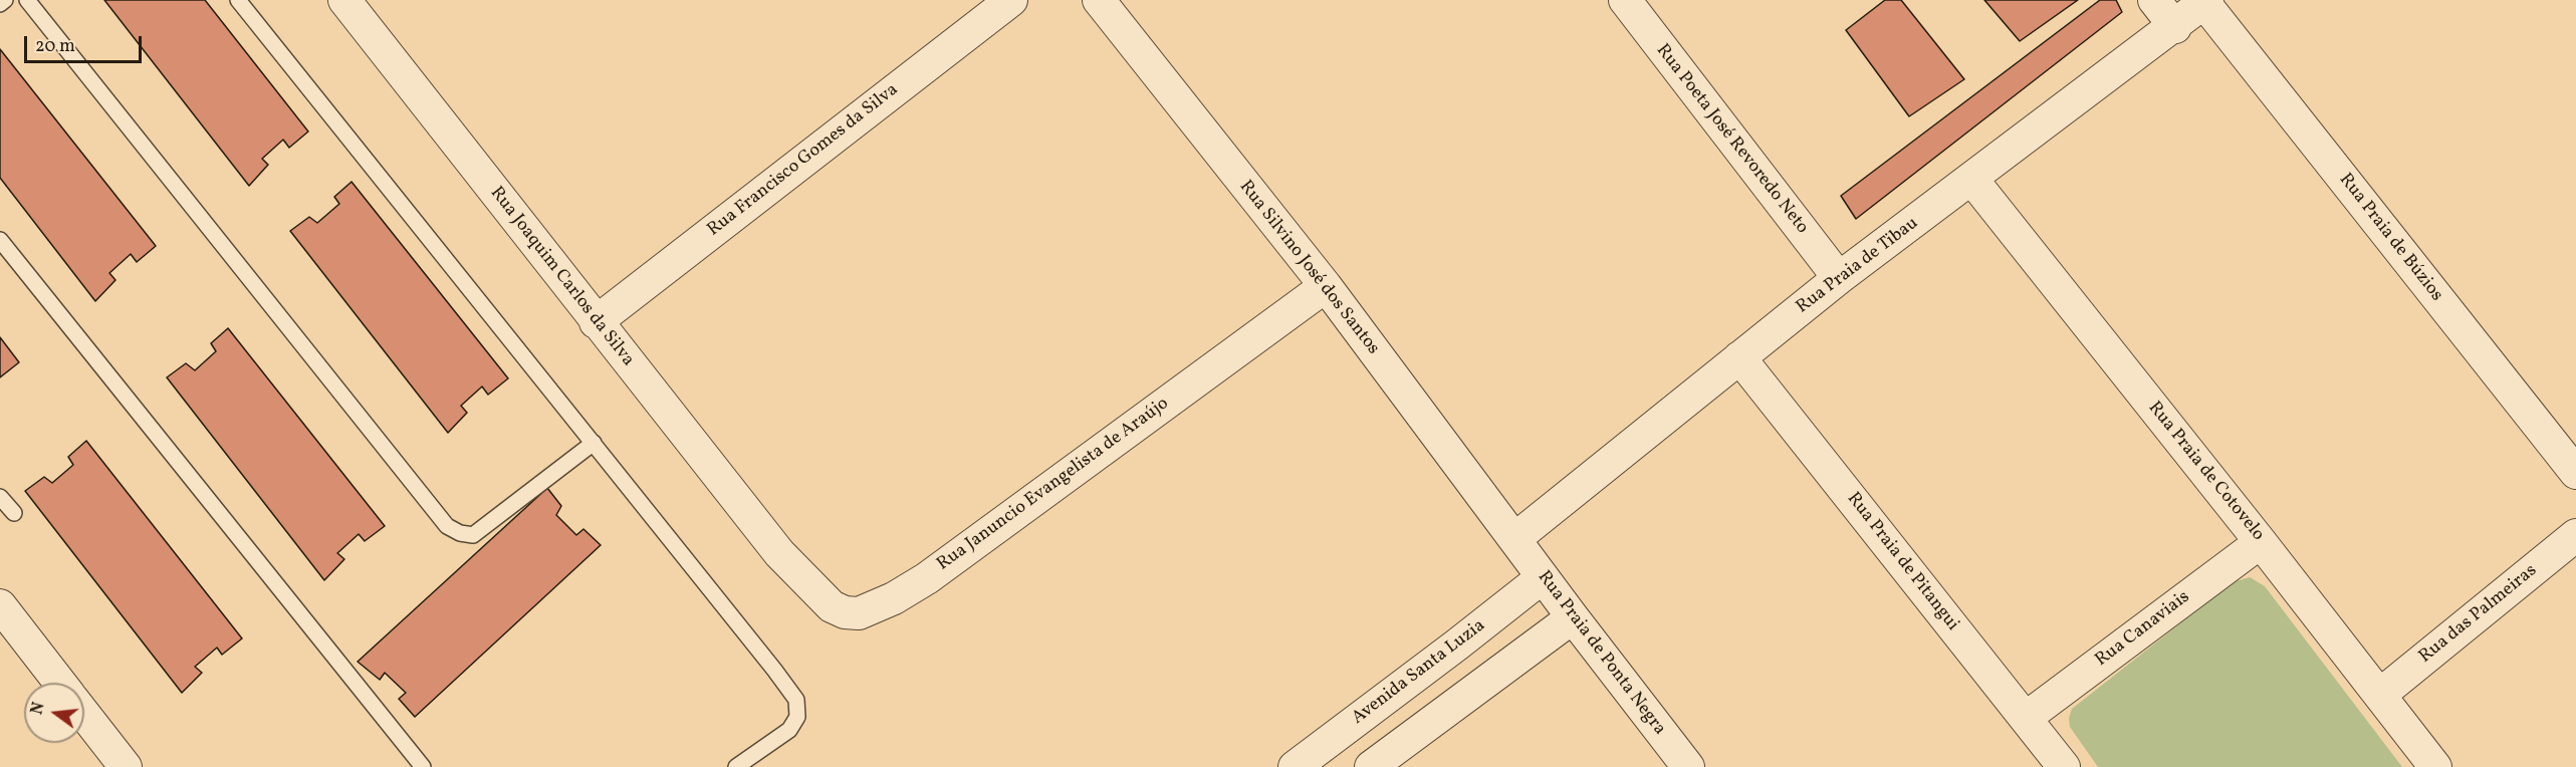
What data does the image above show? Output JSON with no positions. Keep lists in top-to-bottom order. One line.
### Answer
{"streets":{"street":["Rua Poeta José Revoredo Neto","Rua Francisco Gomes da Silva","Rua Praia de Búzios","Rua Praia de Tibau","Rua Silvino José dos Santos","Rua Joaquim Carlos da Silva","Rua Praia de Cotovelo","Rua Januncio Evangelista de Araújo","Rua Praia de Pitangui","Rua das Palmeiras","Rua Canaviais","Rua Praia de Ponta Negra","Avenida Santa Luzia"]},"crossings":[["Rua Poeta José Revoredo Neto","Rua Praia de Tibau"],["Rua Francisco Gomes da Silva","Rua Joaquim Carlos da Silva"],["Rua Praia de Búzios","Rua Praia de Tibau"],["Rua Praia de Tibau","Rua Silvino José dos Santos"],["Rua Praia de Tibau","Rua Praia de Cotovelo"],["Rua Praia de Tibau","Rua Praia de Pitangui"],["Rua Praia de Tibau","Rua Praia de Ponta Negra"],["Rua Silvino José dos Santos","Rua Januncio Evangelista de Araújo"],["Rua Silvino José dos Santos","Rua Praia de Ponta Negra"],["Rua Joaquim Carlos da Silva","Rua Januncio Evangelista de Araújo"],["Rua Praia de Cotovelo","Rua das Palmeiras"],["Rua Praia de Cotovelo","Rua Canaviais"],["Rua Praia de Pitangui","Rua Canaviais"],["Rua Praia de Ponta Negra","Avenida Santa Luzia"]],"scale_bar":"20 m","north":"left"}
